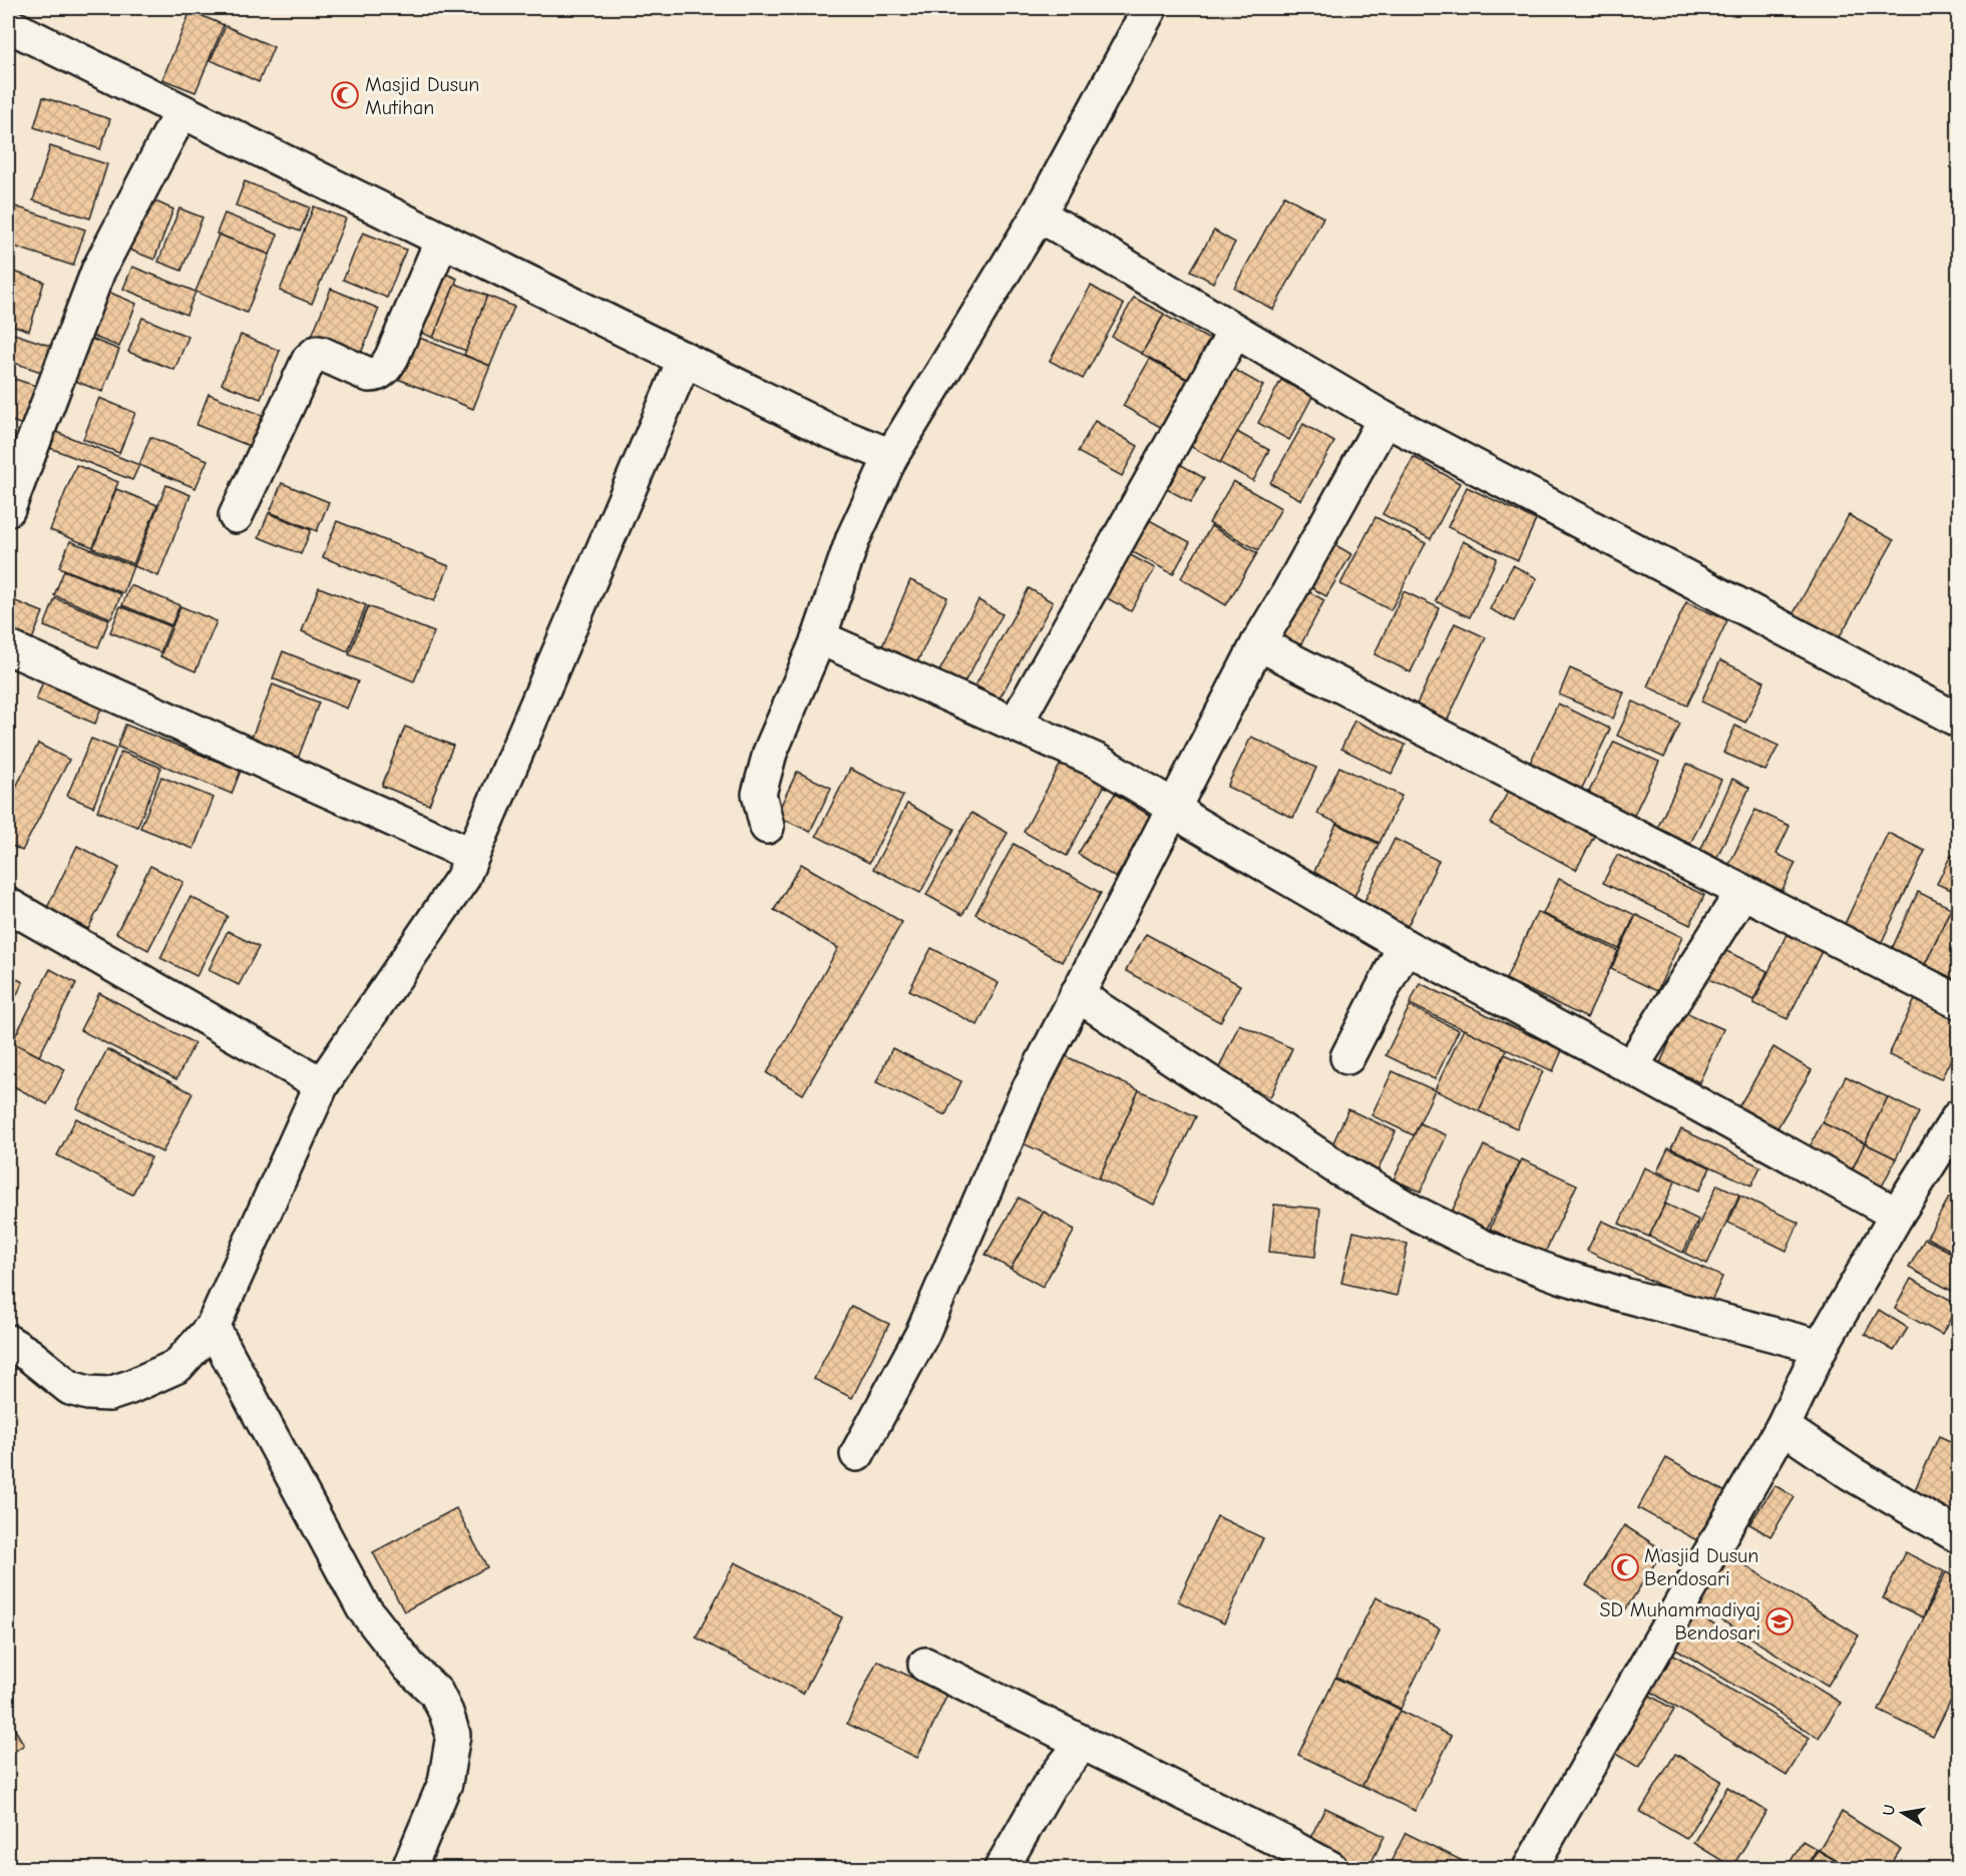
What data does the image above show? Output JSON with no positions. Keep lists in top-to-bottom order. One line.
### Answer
{"places":{"mosque":["Masjid Dusun Mutihan","Masjid Dusun Bendosari"],"school or university":["SD Muhammadiyaj Bendosari"]},"north":"left"}
